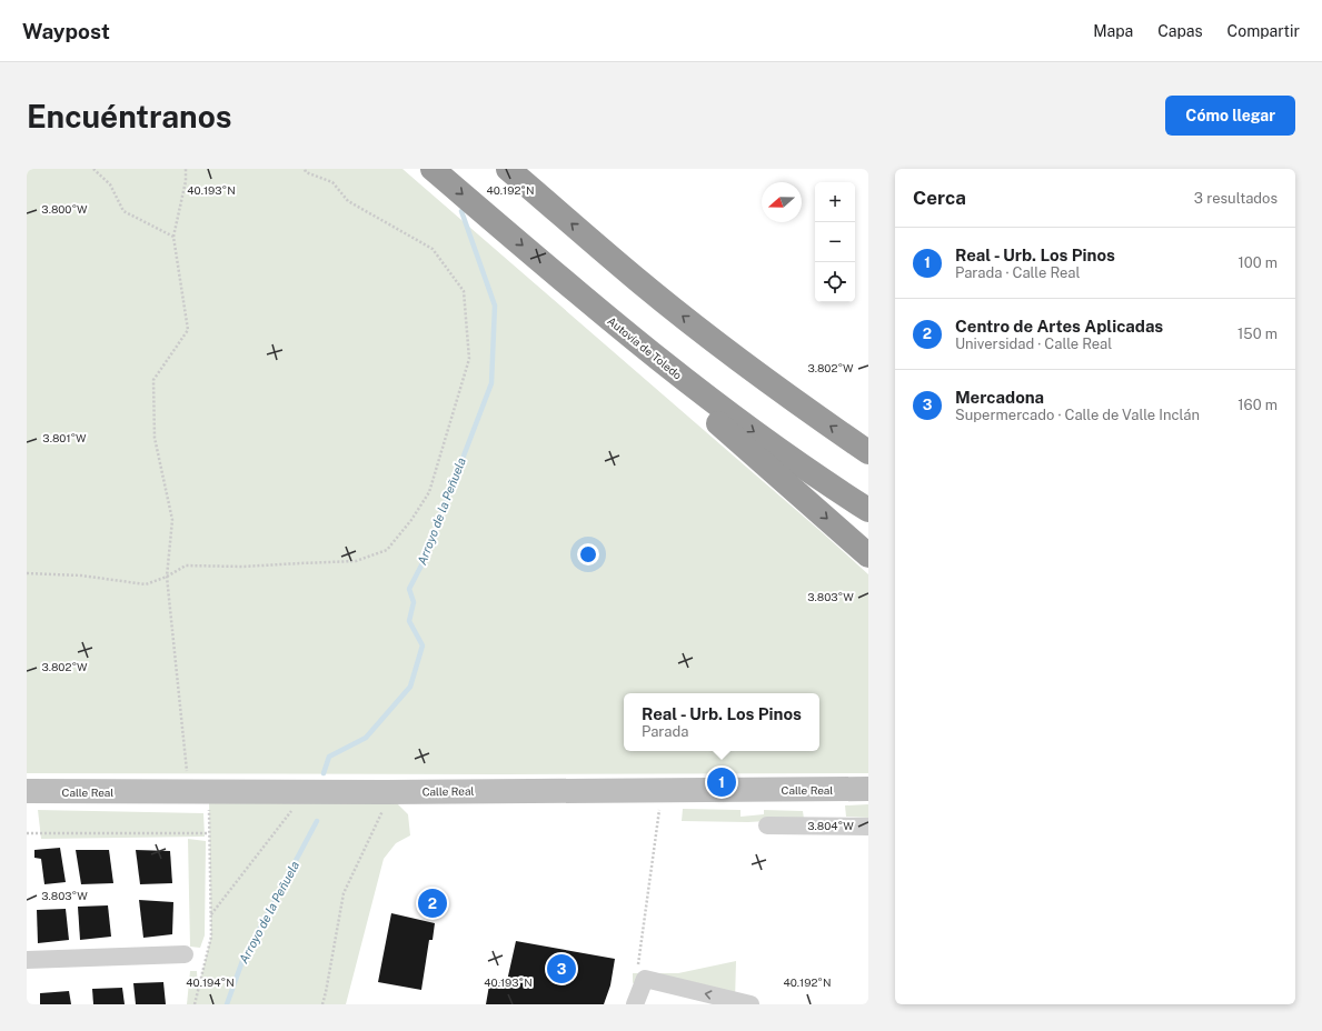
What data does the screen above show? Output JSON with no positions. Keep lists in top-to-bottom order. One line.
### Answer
{"streets":{"highway":["Autovía de Toledo"],"street":["Calle Real"]},"water":["Arroyo de la Peñuela"],"north":"left","page":{"header":"Waypost","nav":["Mapa","Capas","Compartir"],"buttons":"Cómo llegar","title":"Encuéntranos","heading":["Cerca","3 resultados"],"map_buttons":["+","−"],"list":[{"mark":"1","name":"Real - Urb. Los Pinos","note":"Parada · Calle Real","value":"100 m"},{"mark":"2","name":"Centro de Artes Aplicadas","note":"Universidad · Calle Real","value":"150 m"},{"mark":"3","name":"Mercadona","note":"Supermercado · Calle de Valle Inclán","value":"160 m"}],"popup":["Real - Urb. Los Pinos","Parada"],"pins":["1","2","3"]},"coordinates":["40.193°N","40.192°N","3.800°W","3.802°W","3.801°W","3.803°W","3.804°W","40.194°N"]}
